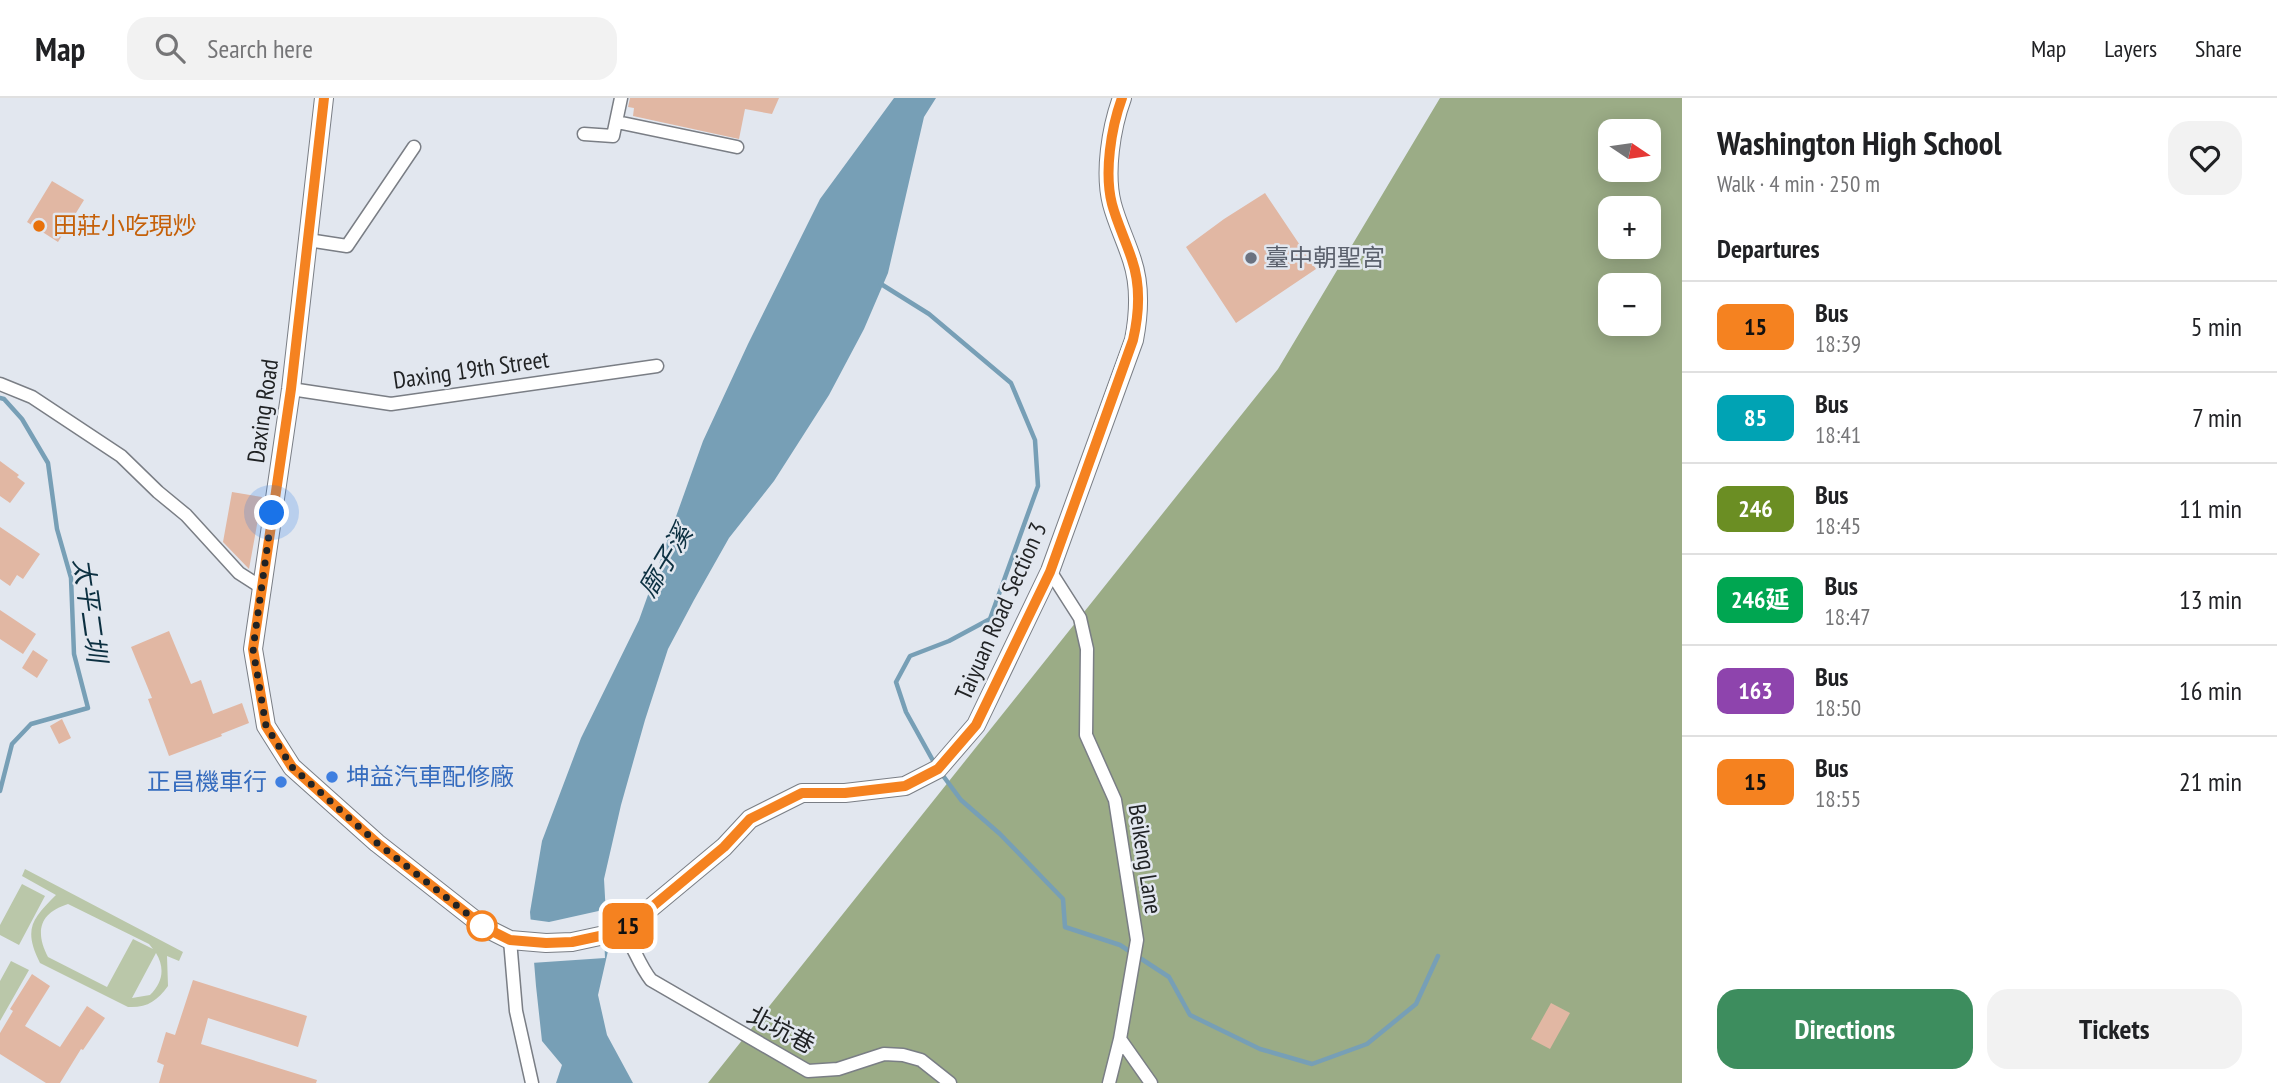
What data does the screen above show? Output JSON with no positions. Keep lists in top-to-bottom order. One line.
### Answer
{"streets":{"main road":["Daxing Road","Taiyuan Road Section 3"],"street":["Daxing 19th Street","Beikeng Lane","北坑巷"]},"crossings":[["Daxing 19th Street","Daxing Road"],["Taiyuan Road Section 3","Beikeng Lane"],["Taiyuan Road Section 3","北坑巷"]],"water":["廍子溪","太平二圳"],"places":["田莊小吃現炒","臺中朝聖宮","坤益汽車配修廠","正昌機車行"],"lines":["bus line 15"],"north":"right","page":{"header":"Map","search":"Search here","nav":["Map","Layers","Share"],"on_map":"15","heading":[["Washington High School","Walk · 4 min · 250 m"],"Departures"],"map_buttons":["+","−"],"list":[{"mark":"15","name":"Bus","note":"18:39","value":"5 min"},{"mark":"85","name":"Bus","note":"18:41","value":"7 min"},{"mark":"246","name":"Bus","note":"18:45","value":"11 min"},{"mark":"246延","name":"Bus","note":"18:47","value":"13 min"},{"mark":"163","name":"Bus","note":"18:50","value":"16 min"},{"mark":"15","name":"Bus","note":"18:55","value":"21 min"}],"buttons":["Directions","Tickets"]}}
